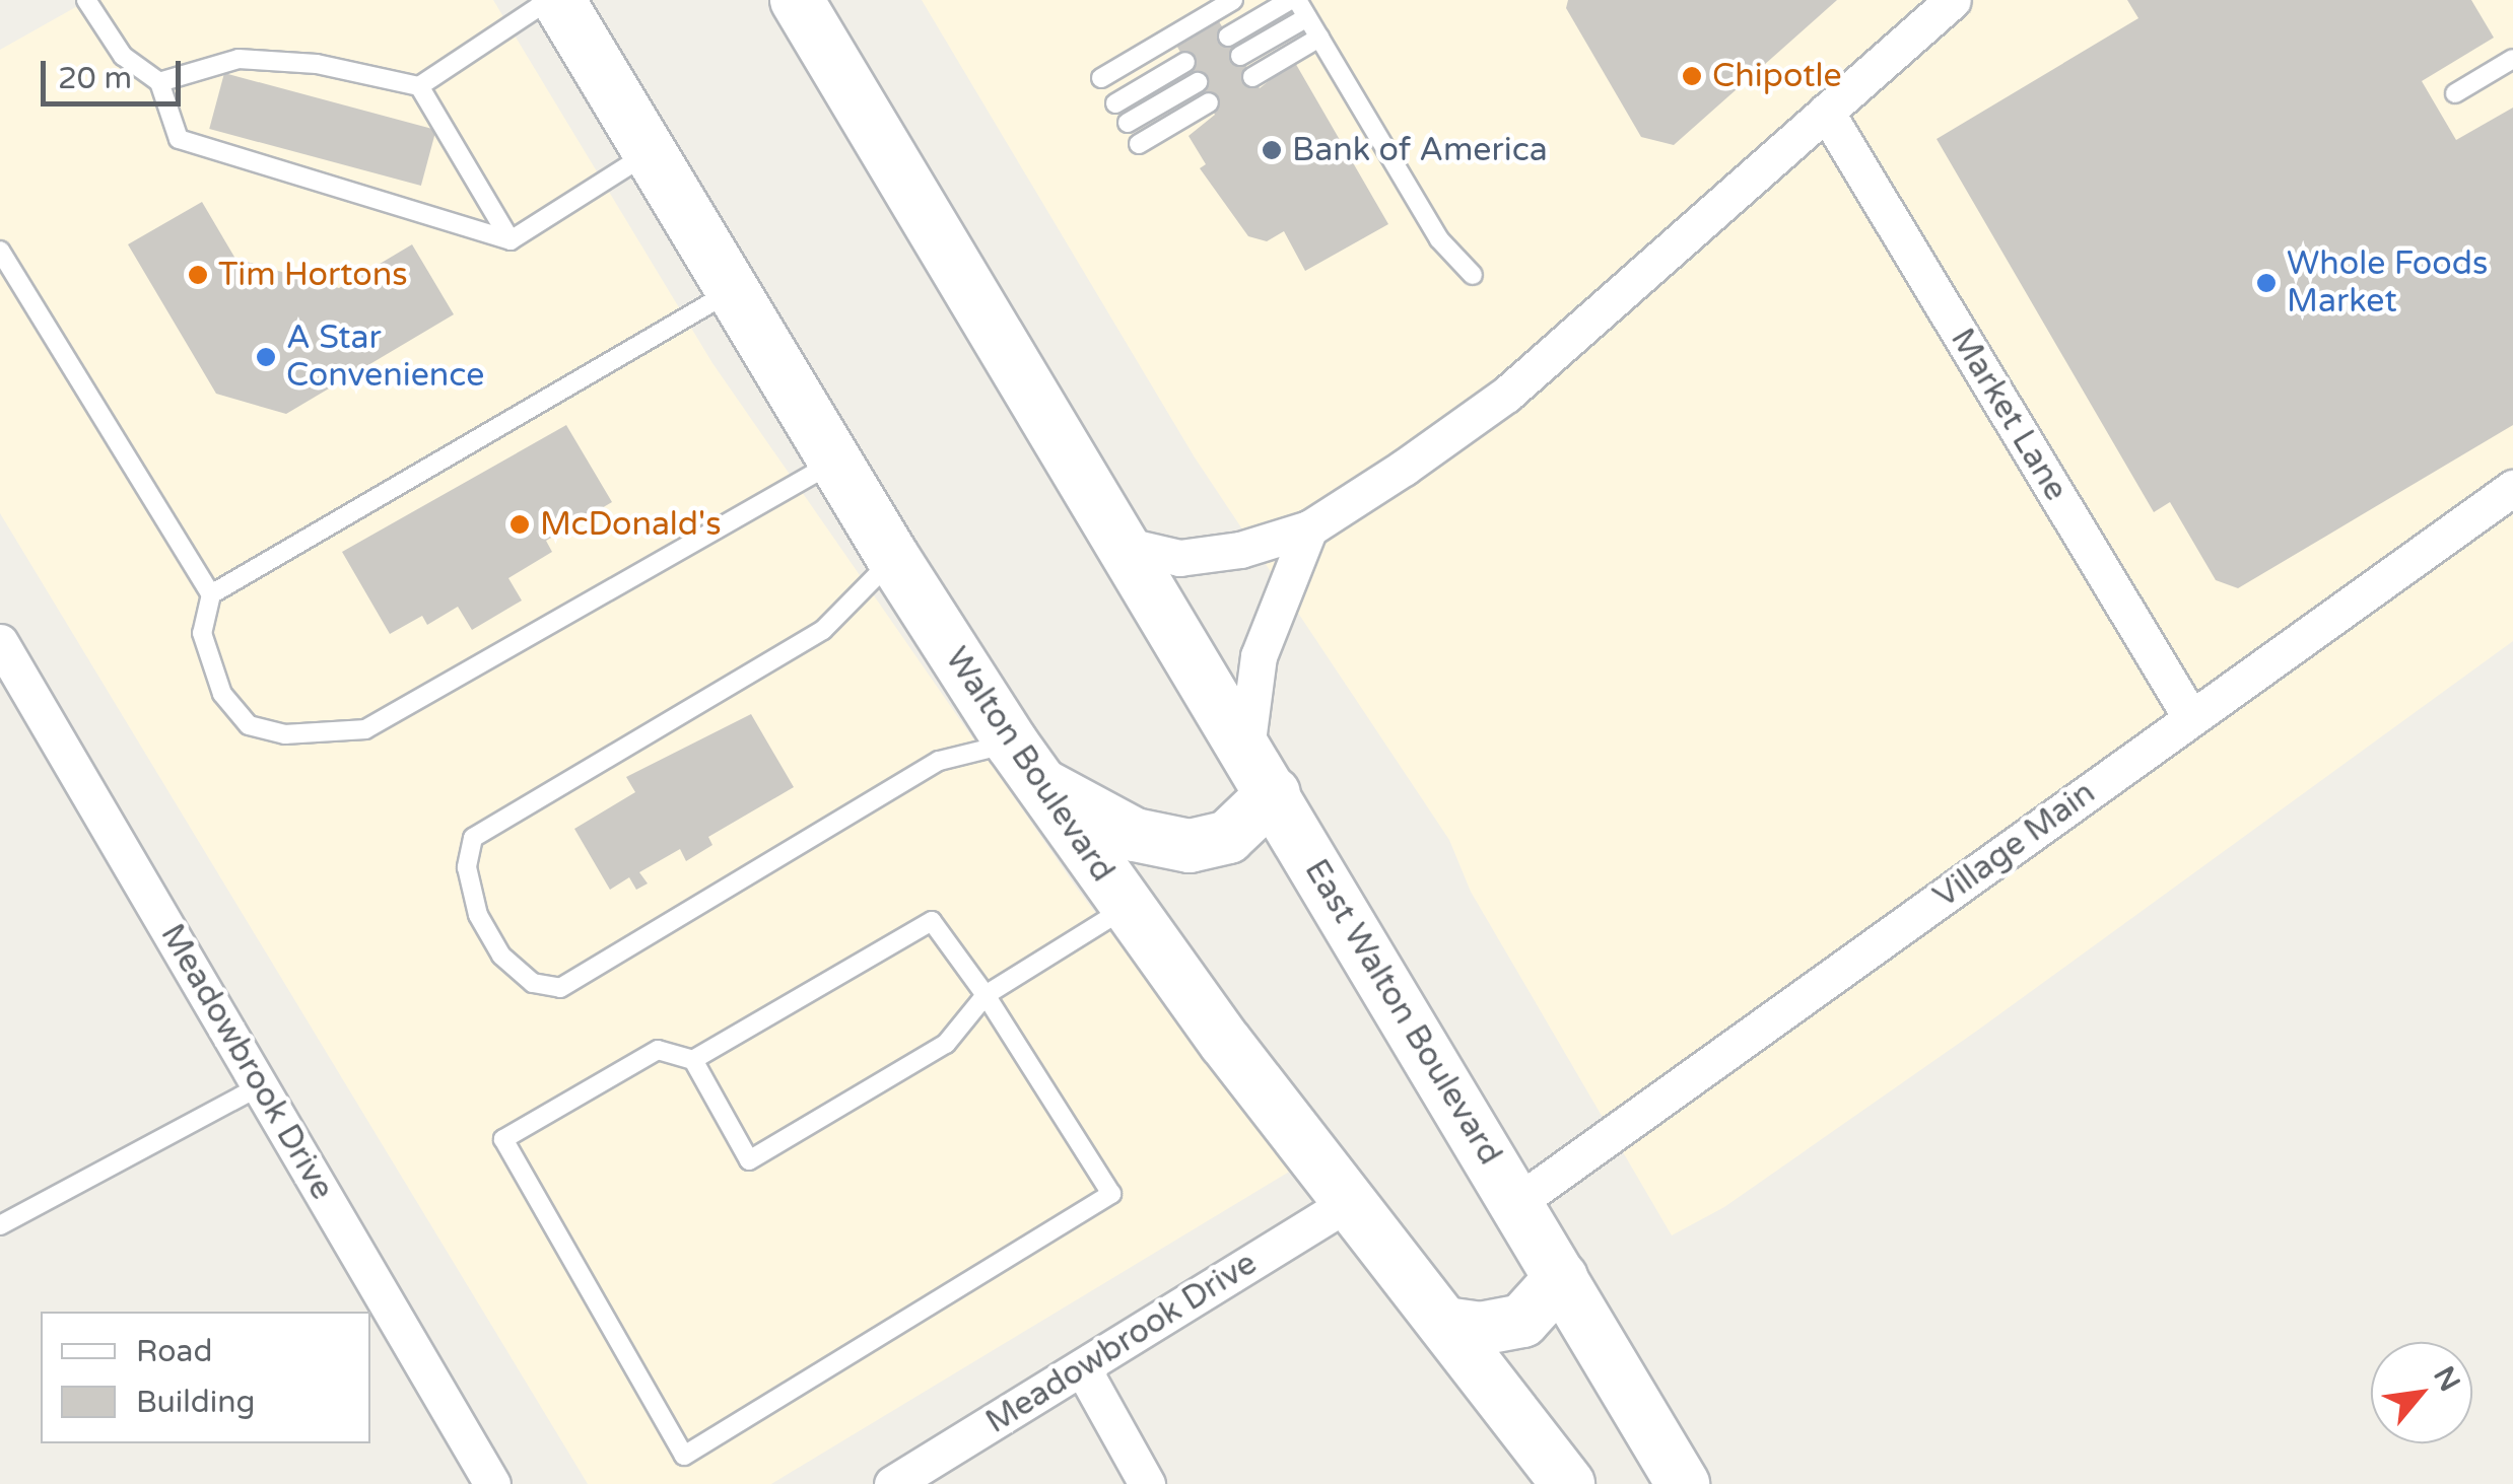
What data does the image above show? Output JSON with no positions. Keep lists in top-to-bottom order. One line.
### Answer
{"streets":{"main road":["Walton Boulevard","East Walton Boulevard"],"street":["Market Lane","Village Main","Meadowbrook Drive"]},"crossings":[["Market Lane","Village Main"],["Walton Boulevard","Meadowbrook Drive"],["Village Main","East Walton Boulevard"]],"places":["Chipotle","Bank of America","Tim Hortons","Whole Foods Market","A Star Convenience","McDonald's"],"legend":["Road","Building"],"scale_bar":"20 m","north":"top right"}
